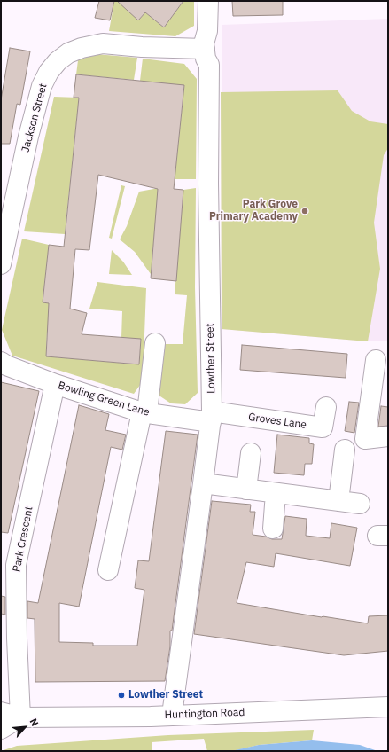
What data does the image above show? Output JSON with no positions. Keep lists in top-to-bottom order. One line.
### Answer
{"streets":{"street":["Jackson Street","Lowther Street","Bowling Green Lane","Groves Lane","Park Crescent","Huntington Road"]},"crossings":[["Jackson Street","Lowther Street"],["Lowther Street","Bowling Green Lane"],["Lowther Street","Groves Lane"],["Lowther Street","Huntington Road"],["Bowling Green Lane","Groves Lane"],["Bowling Green Lane","Park Crescent"],["Park Crescent","Huntington Road"]],"places":["Park Grove Primary Academy","Lowther Street"],"north":"top right"}
